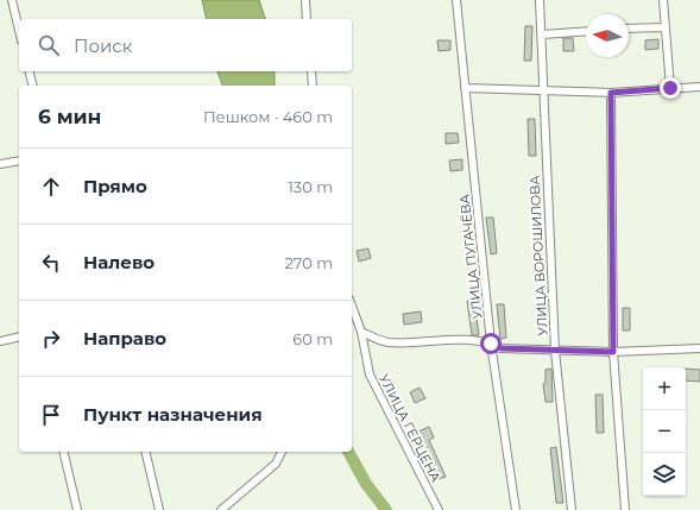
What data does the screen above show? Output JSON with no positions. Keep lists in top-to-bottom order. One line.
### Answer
{"streets":{"street":["УЛИЦА ВОРОШИЛОВА","УЛИЦА ПУГАЧЁВА","УЛИЦА ГЕРЦЕНА"]},"north":"left","page":{"search":"Поиск","heading":["6 мин","Пешком · 460 m"],"list":[["Прямо","130 m"],["Налево","270 m"],["Направо","60 m"],"Пункт назначения"],"map_buttons":["+","−"]}}
